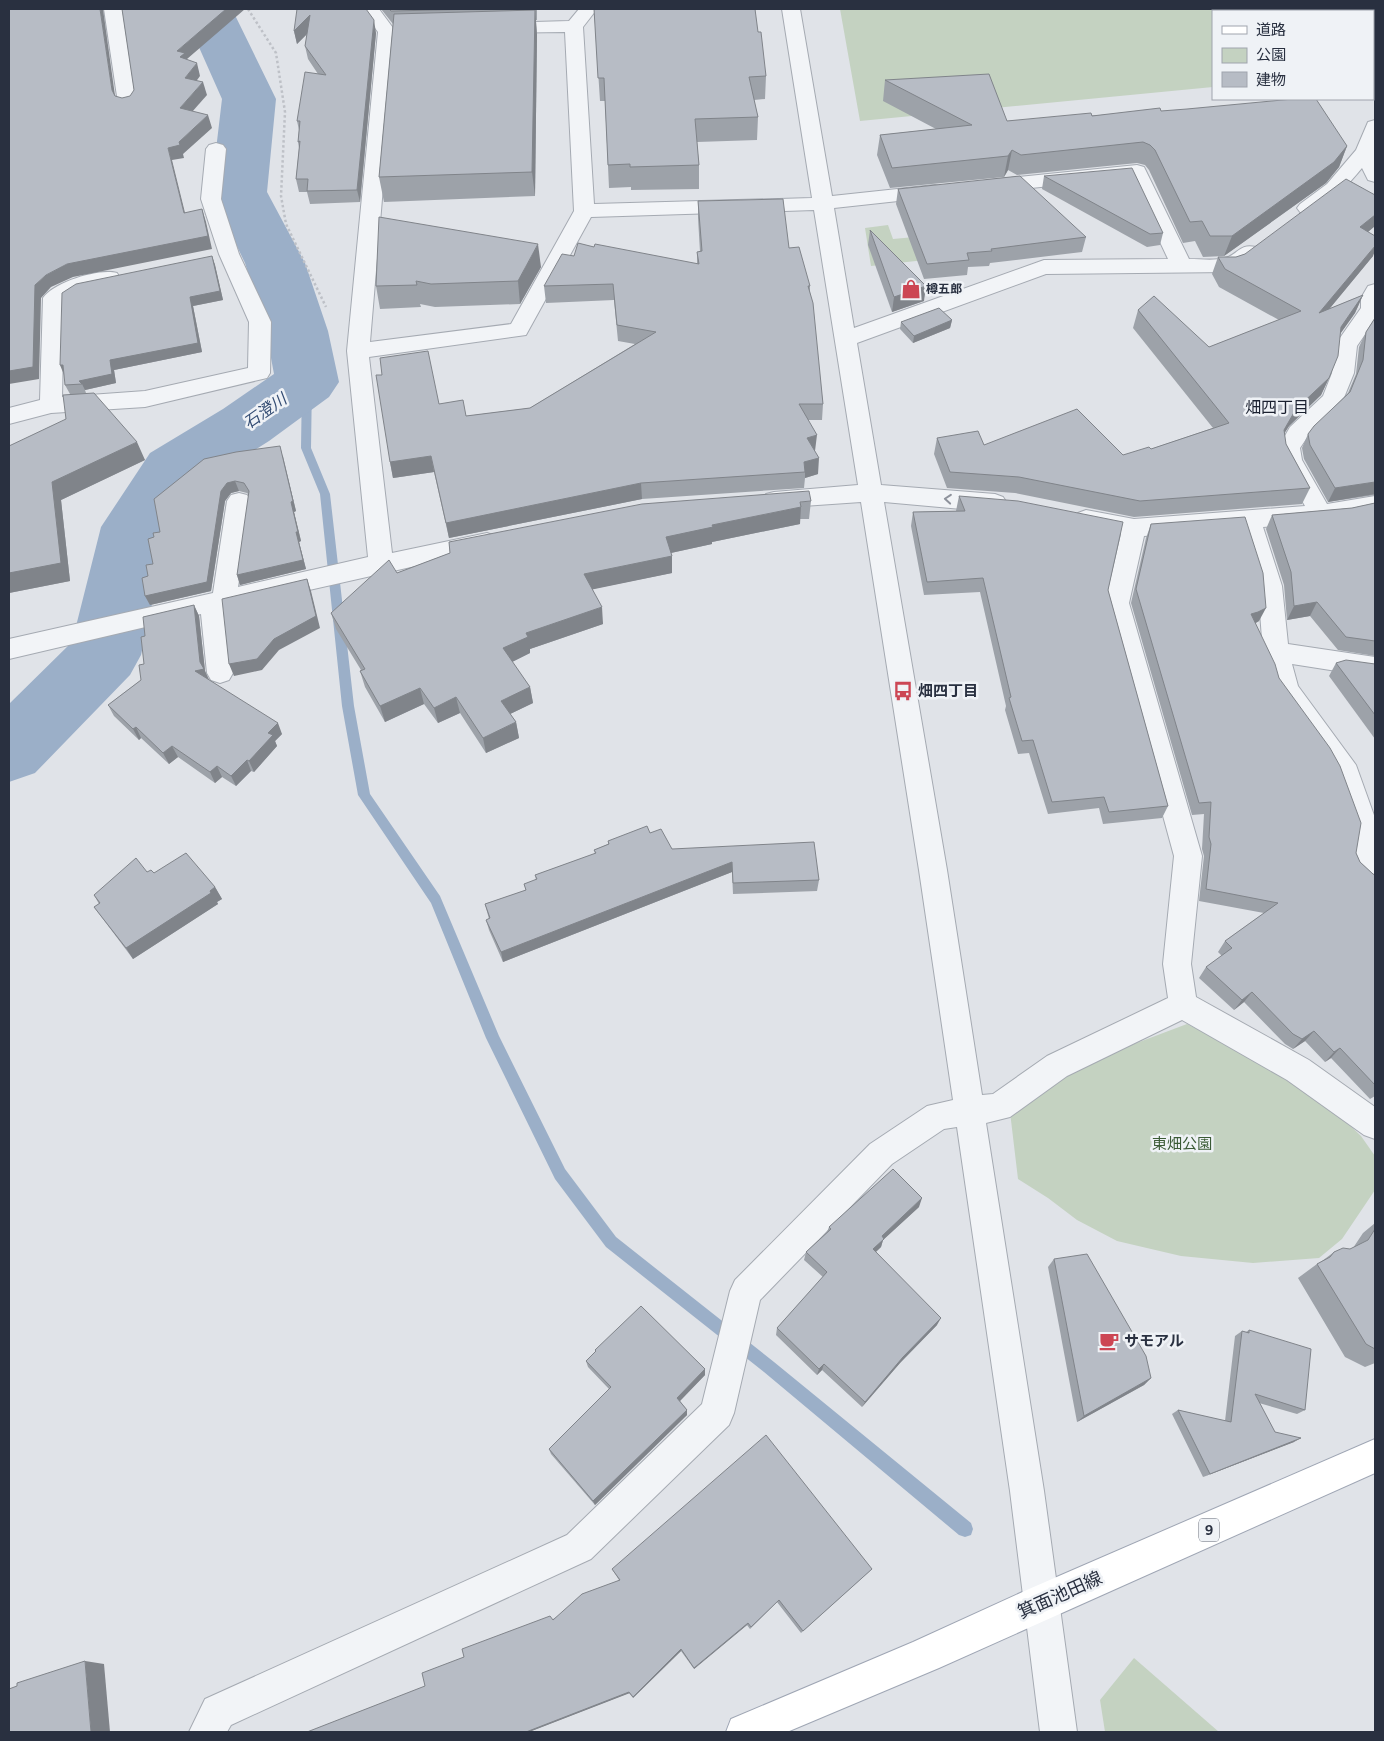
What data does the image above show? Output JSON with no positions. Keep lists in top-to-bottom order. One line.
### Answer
{"streets":{"main road":["9","箕面池田線"]},"districts":["畑四丁目"],"water":["石澄川"],"parks":["東畑公園"],"places":{"shop":["樽五郎"],"bus stop":["畑四丁目"],"cafe":["サモアル"]},"legend":["道路","公園","建物"]}
